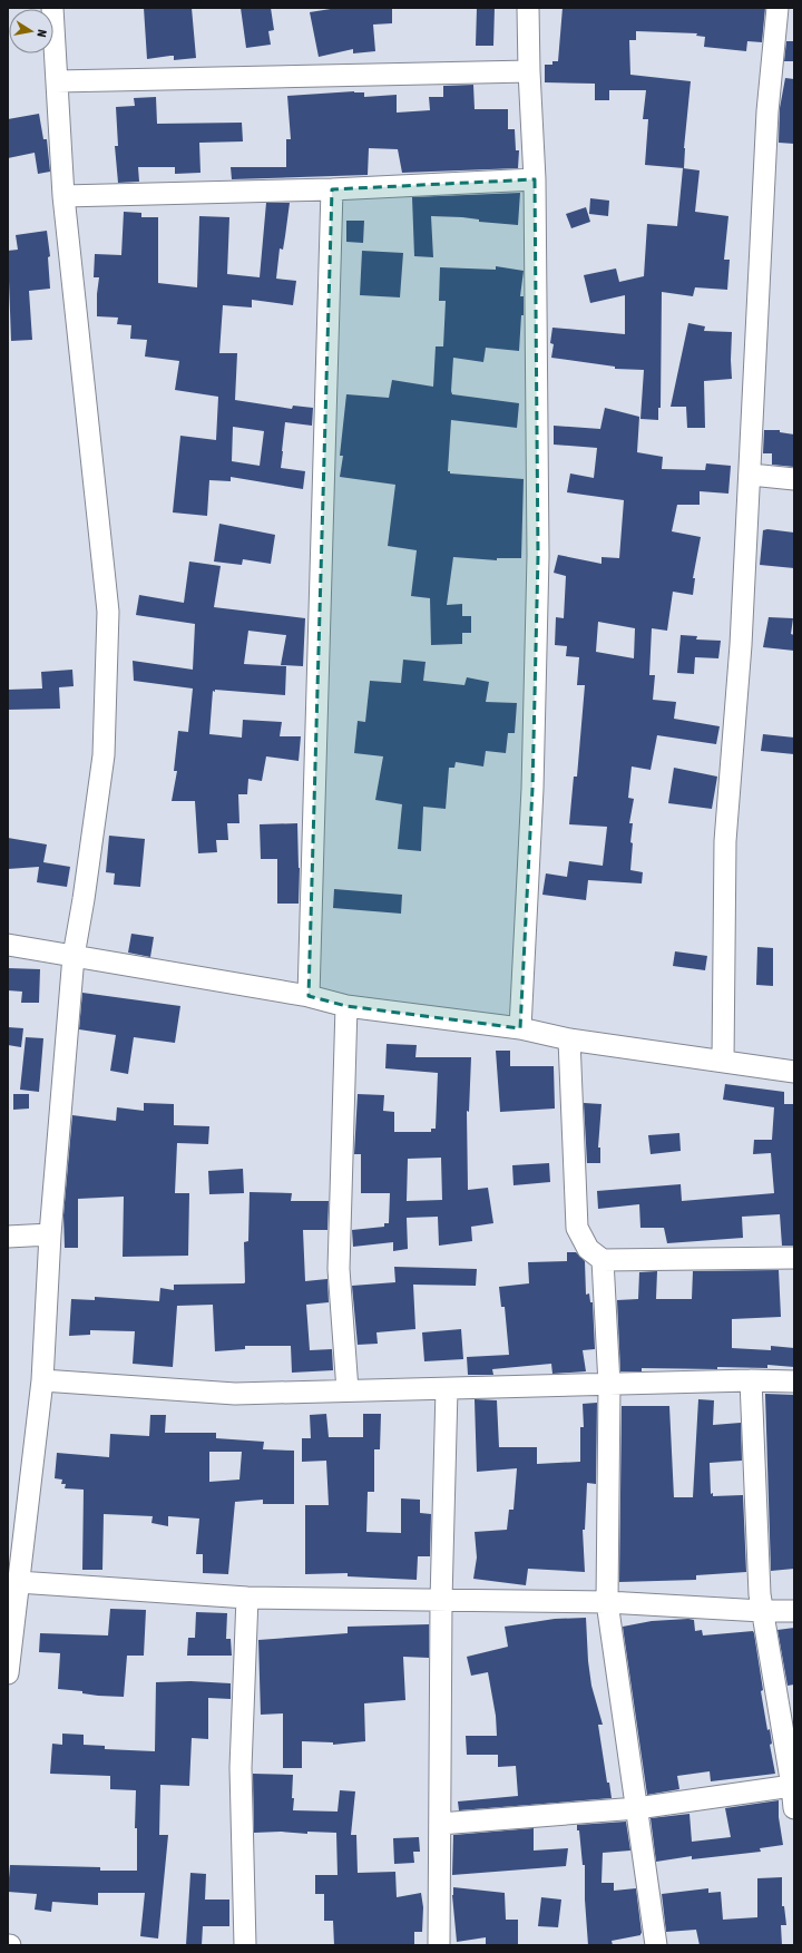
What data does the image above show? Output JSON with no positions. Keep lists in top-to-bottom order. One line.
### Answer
{"north":"right"}
